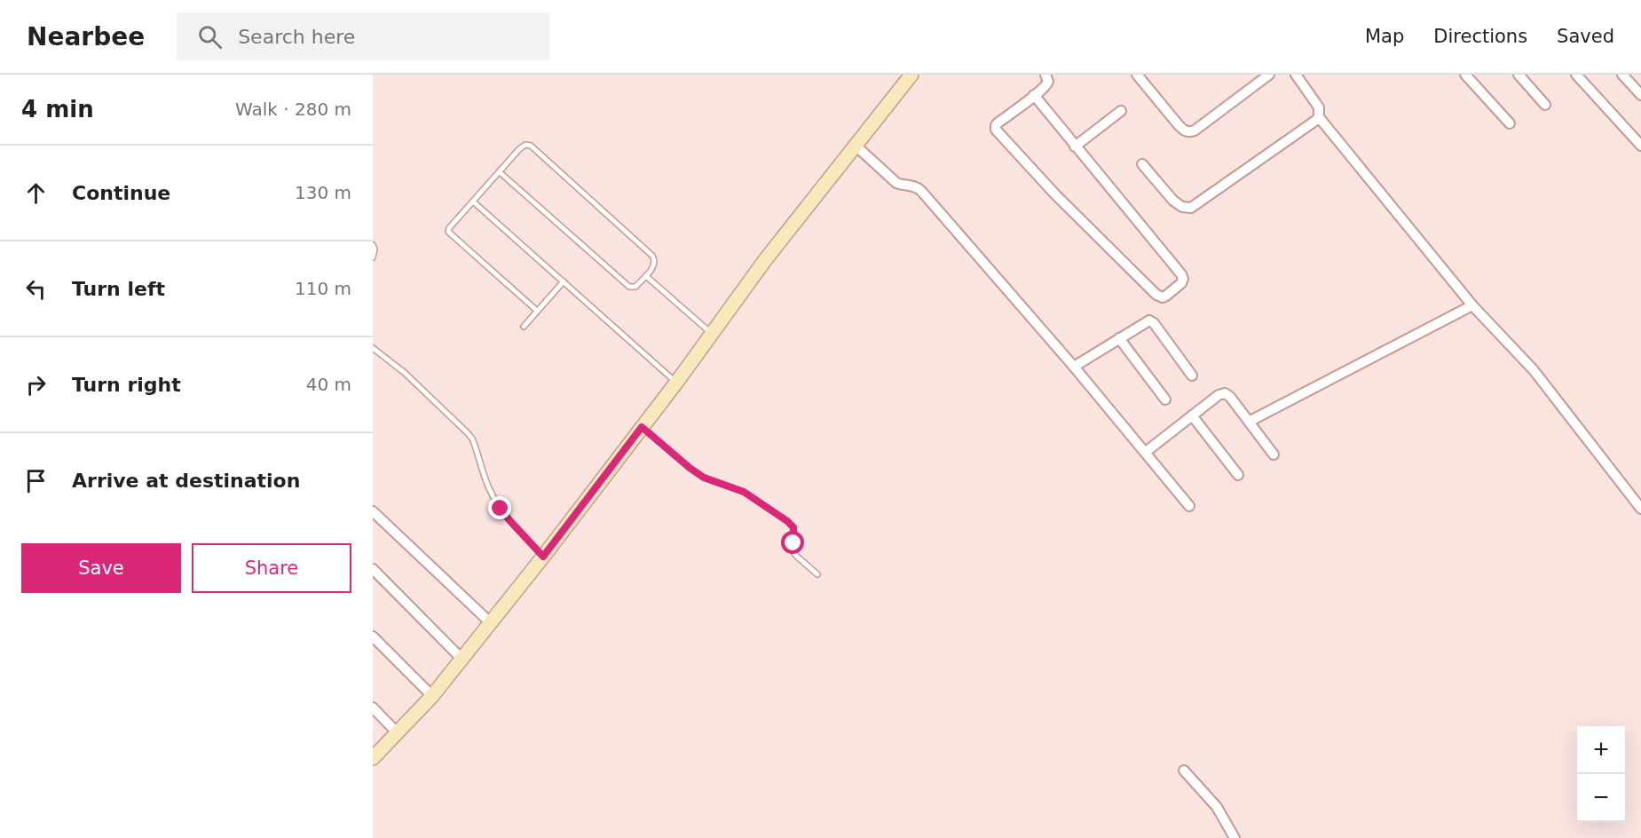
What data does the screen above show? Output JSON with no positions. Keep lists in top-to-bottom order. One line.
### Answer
{"page":{"header":"Nearbee","search":"Search here","nav":["Map","Directions","Saved"],"heading":["4 min","Walk · 280 m"],"list":[["Continue","130 m"],["Turn left","110 m"],["Turn right","40 m"],"Arrive at destination"],"buttons":["Save","Share"],"map_buttons":["+","−"]}}
